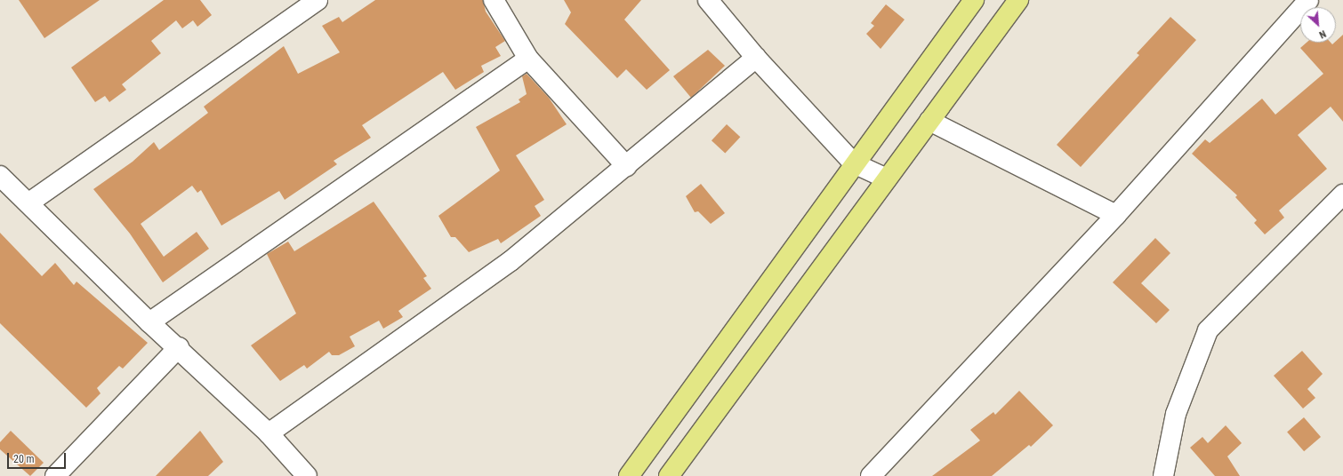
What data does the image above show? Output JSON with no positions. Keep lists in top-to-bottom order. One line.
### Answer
{"scale_bar":"20 m","north":"bottom right"}
